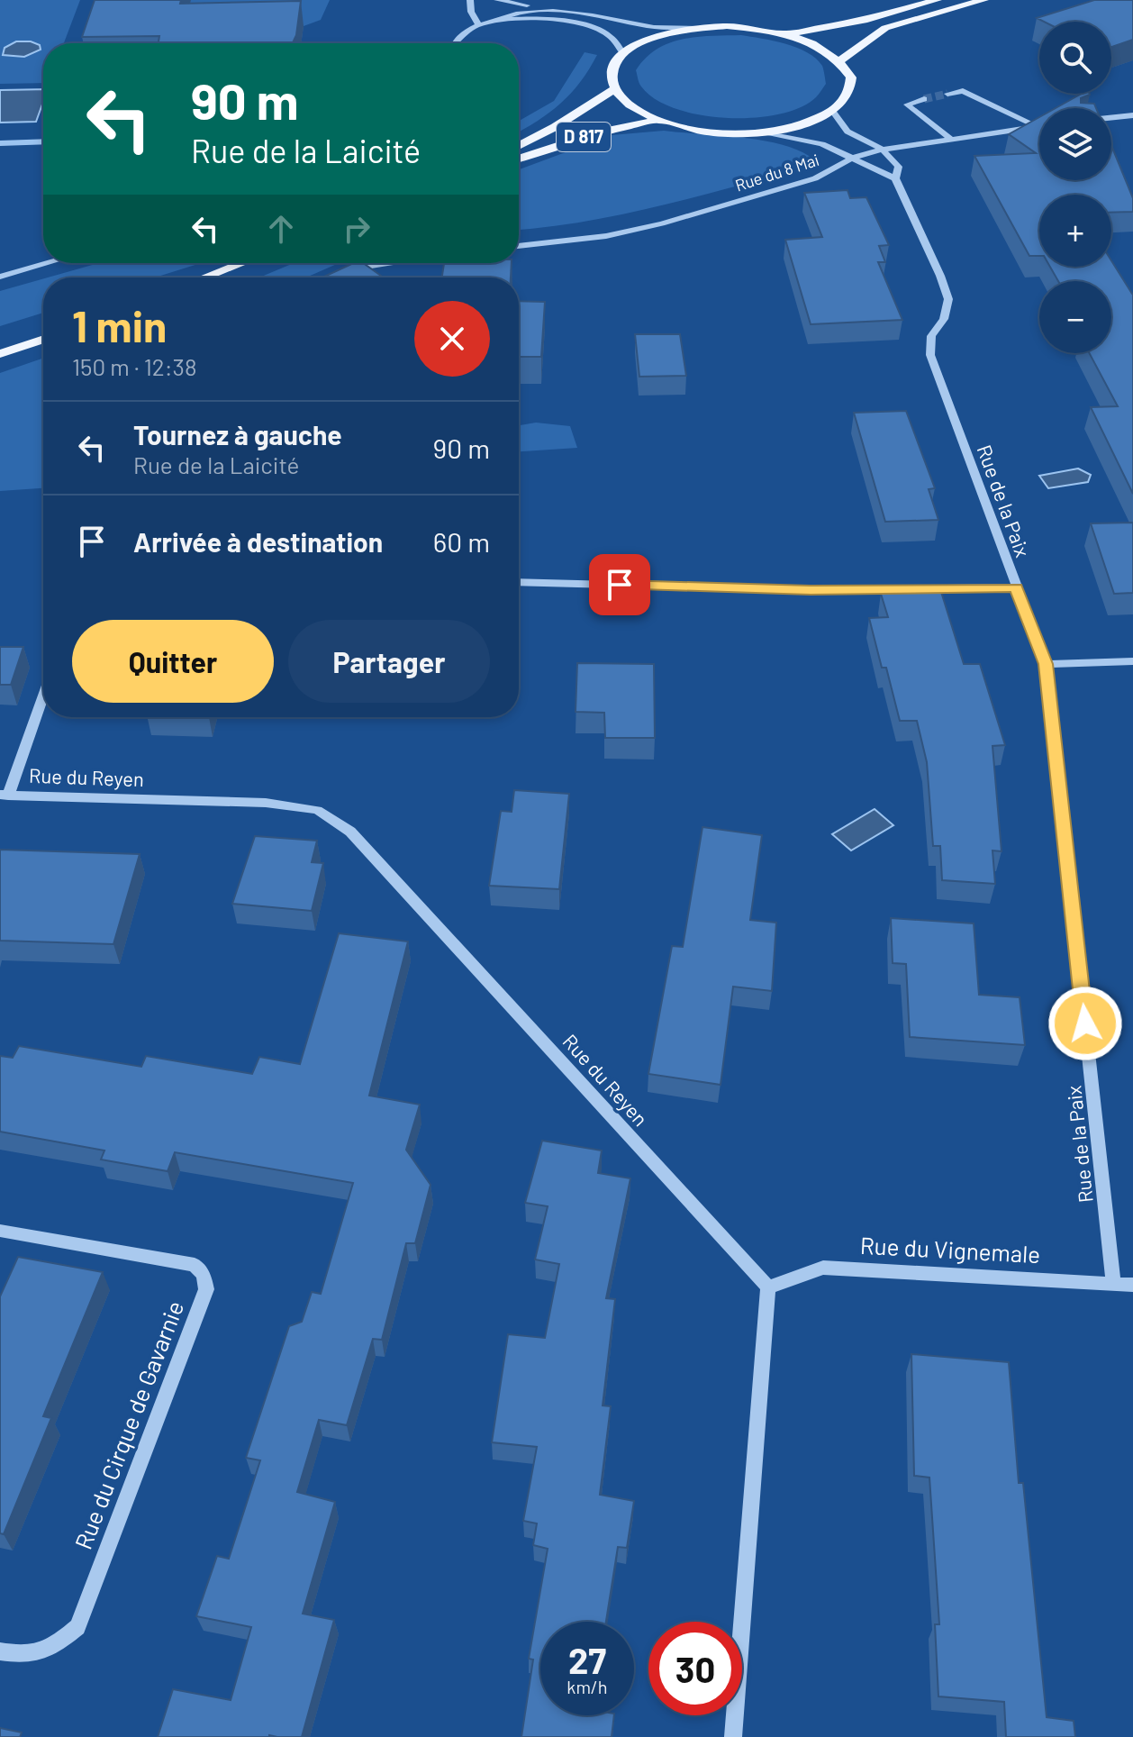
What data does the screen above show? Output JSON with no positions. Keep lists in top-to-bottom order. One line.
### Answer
{"streets":{"main road":["D 817"],"street":["Rue du 8 Mai","Rue de la Paix","Rue du Reyen","Rue du Vignemale","Rue du Cirque de Gavarnie"]},"crossings":[["Rue du 8 Mai","Rue de la Paix"],["Rue de la Paix","Rue du Vignemale"],["Rue du Reyen","Rue du Vignemale"]],"page":{"map_buttons":["+","−"],"turn":["90 m","Rue de la Laicité"],"heading":["1 min","150 m · 12:38"],"list":[{"name":"Tournez à gauche","note":"Rue de la Laicité","value":"90 m"},{"name":"Arrivée à destination","value":"60 m"}],"buttons":["Quitter","Partager"],"speed":"27 km/h","limit":"30"}}
